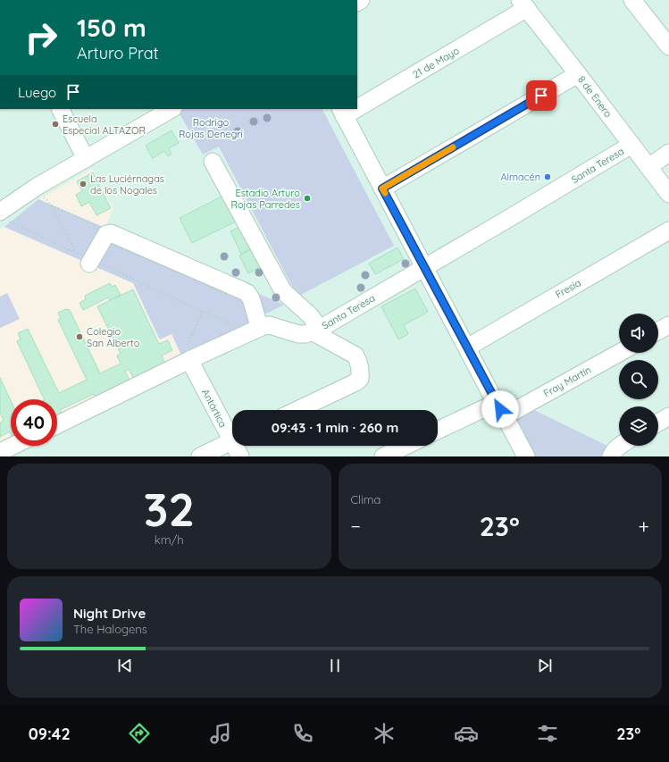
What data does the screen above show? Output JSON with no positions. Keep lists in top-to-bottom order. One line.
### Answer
{"streets":{"street":["21 de Mayo","8 de Enero","Santa Teresa","Fresia","Fray Martín","Antártica"]},"crossings":[["21 de Mayo","8 de Enero"],["8 de Enero","Santa Teresa"],["Santa Teresa","Antártica"]],"parks":["Rodrigo Rojas Denegri"],"places":["Escuela Especial ALTAZOR","Almacén","Las Luciérnagas de los Nogales","Estadio Arturo Rojas Parredes","Colegio San Alberto"],"page":{"turn":["150 m","Arturo Prat"],"then":"Luego","limit":"40","trip":"09:43 · 1 min · 260 m","tile":[["32","km/h"],"Clima"],"heat":["−","23°","+"],"song":["Night Drive","The Halogens"],"tabs":["09:42","23°"]}}
